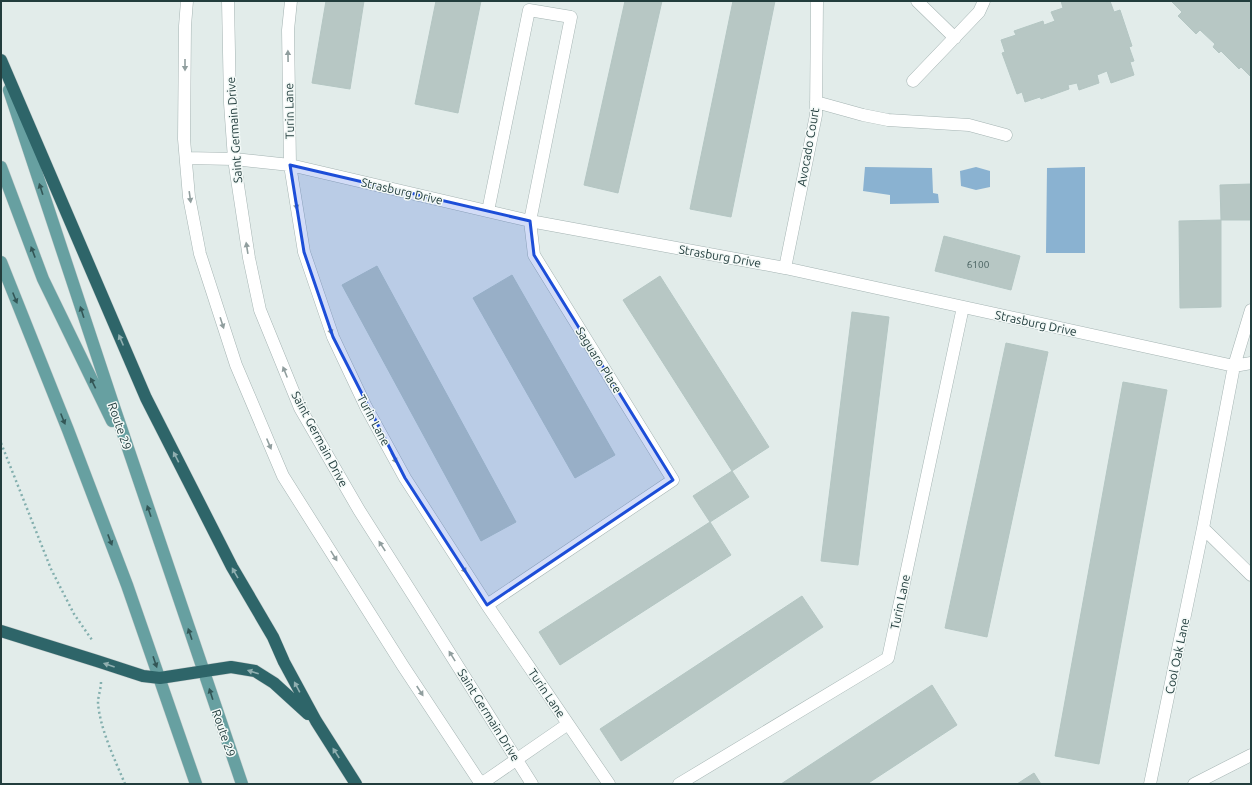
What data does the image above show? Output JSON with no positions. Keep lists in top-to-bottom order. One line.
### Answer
{"streets":{"main road":["Route 29"],"street":["Turin Lane","Saint Germain Drive","Avocado Court","Strasburg Drive","Saguaro Place","Cool Oak Lane"]},"crossings":[["Turin Lane","Strasburg Drive"],["Turin Lane","Saguaro Place"],["Saint Germain Drive","Strasburg Drive"],["Avocado Court","Strasburg Drive"],["Strasburg Drive","Saguaro Place"],["Strasburg Drive","Cool Oak Lane"]],"house_numbers":["6100"]}
